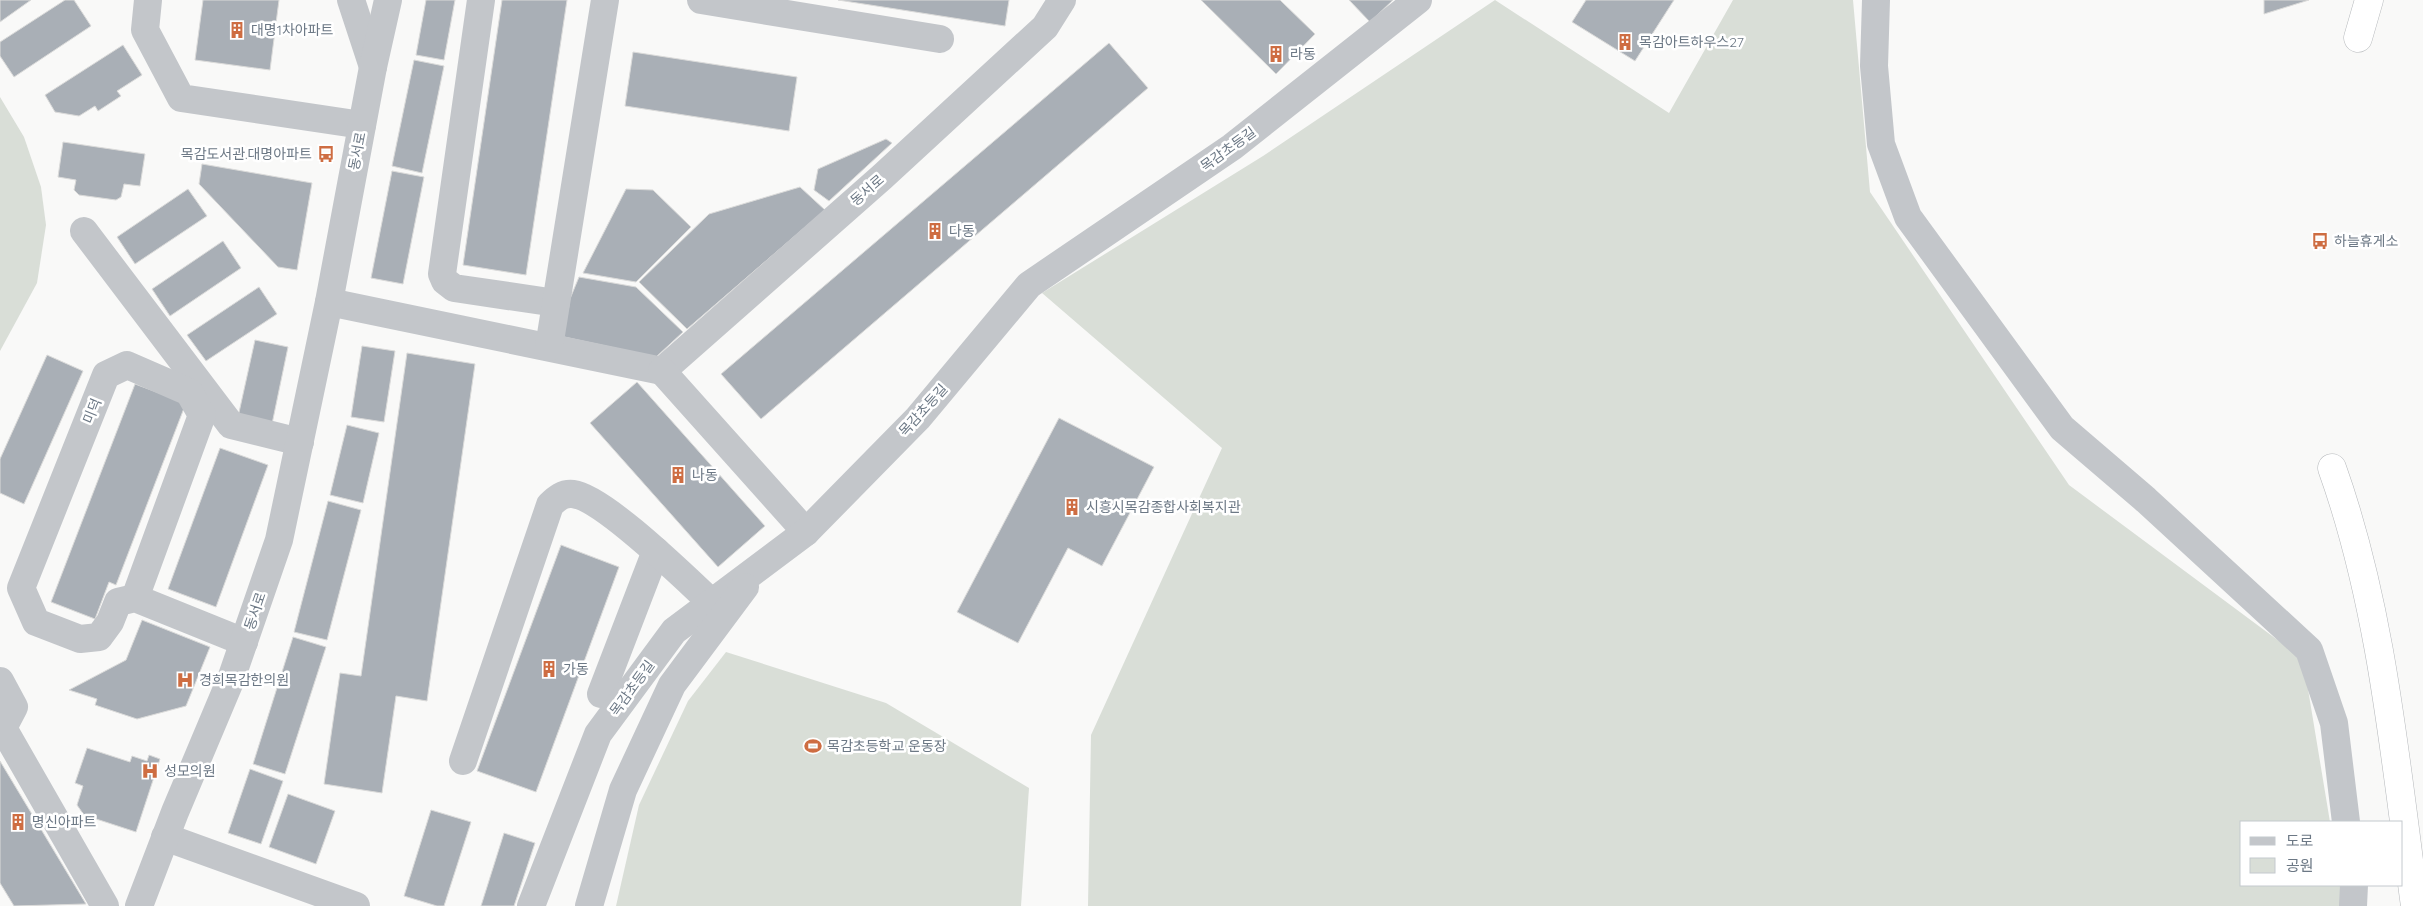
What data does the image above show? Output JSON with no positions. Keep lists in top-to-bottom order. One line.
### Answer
{"streets":{"street":["목감초등길","동서로","미덕"]},"places":{"building":["대명1차아파트","목감아트하우스27","라동","다동","나동","시흥시목감종합사회복지관","가동","명신아파트"],"bus stop":["목감도서관.대명아파트","하늘휴게소"],"hospital":["경희목감한의원","성모의원"],"sports":["목감초등학교 운동장"]},"legend":["도로","공원"]}
